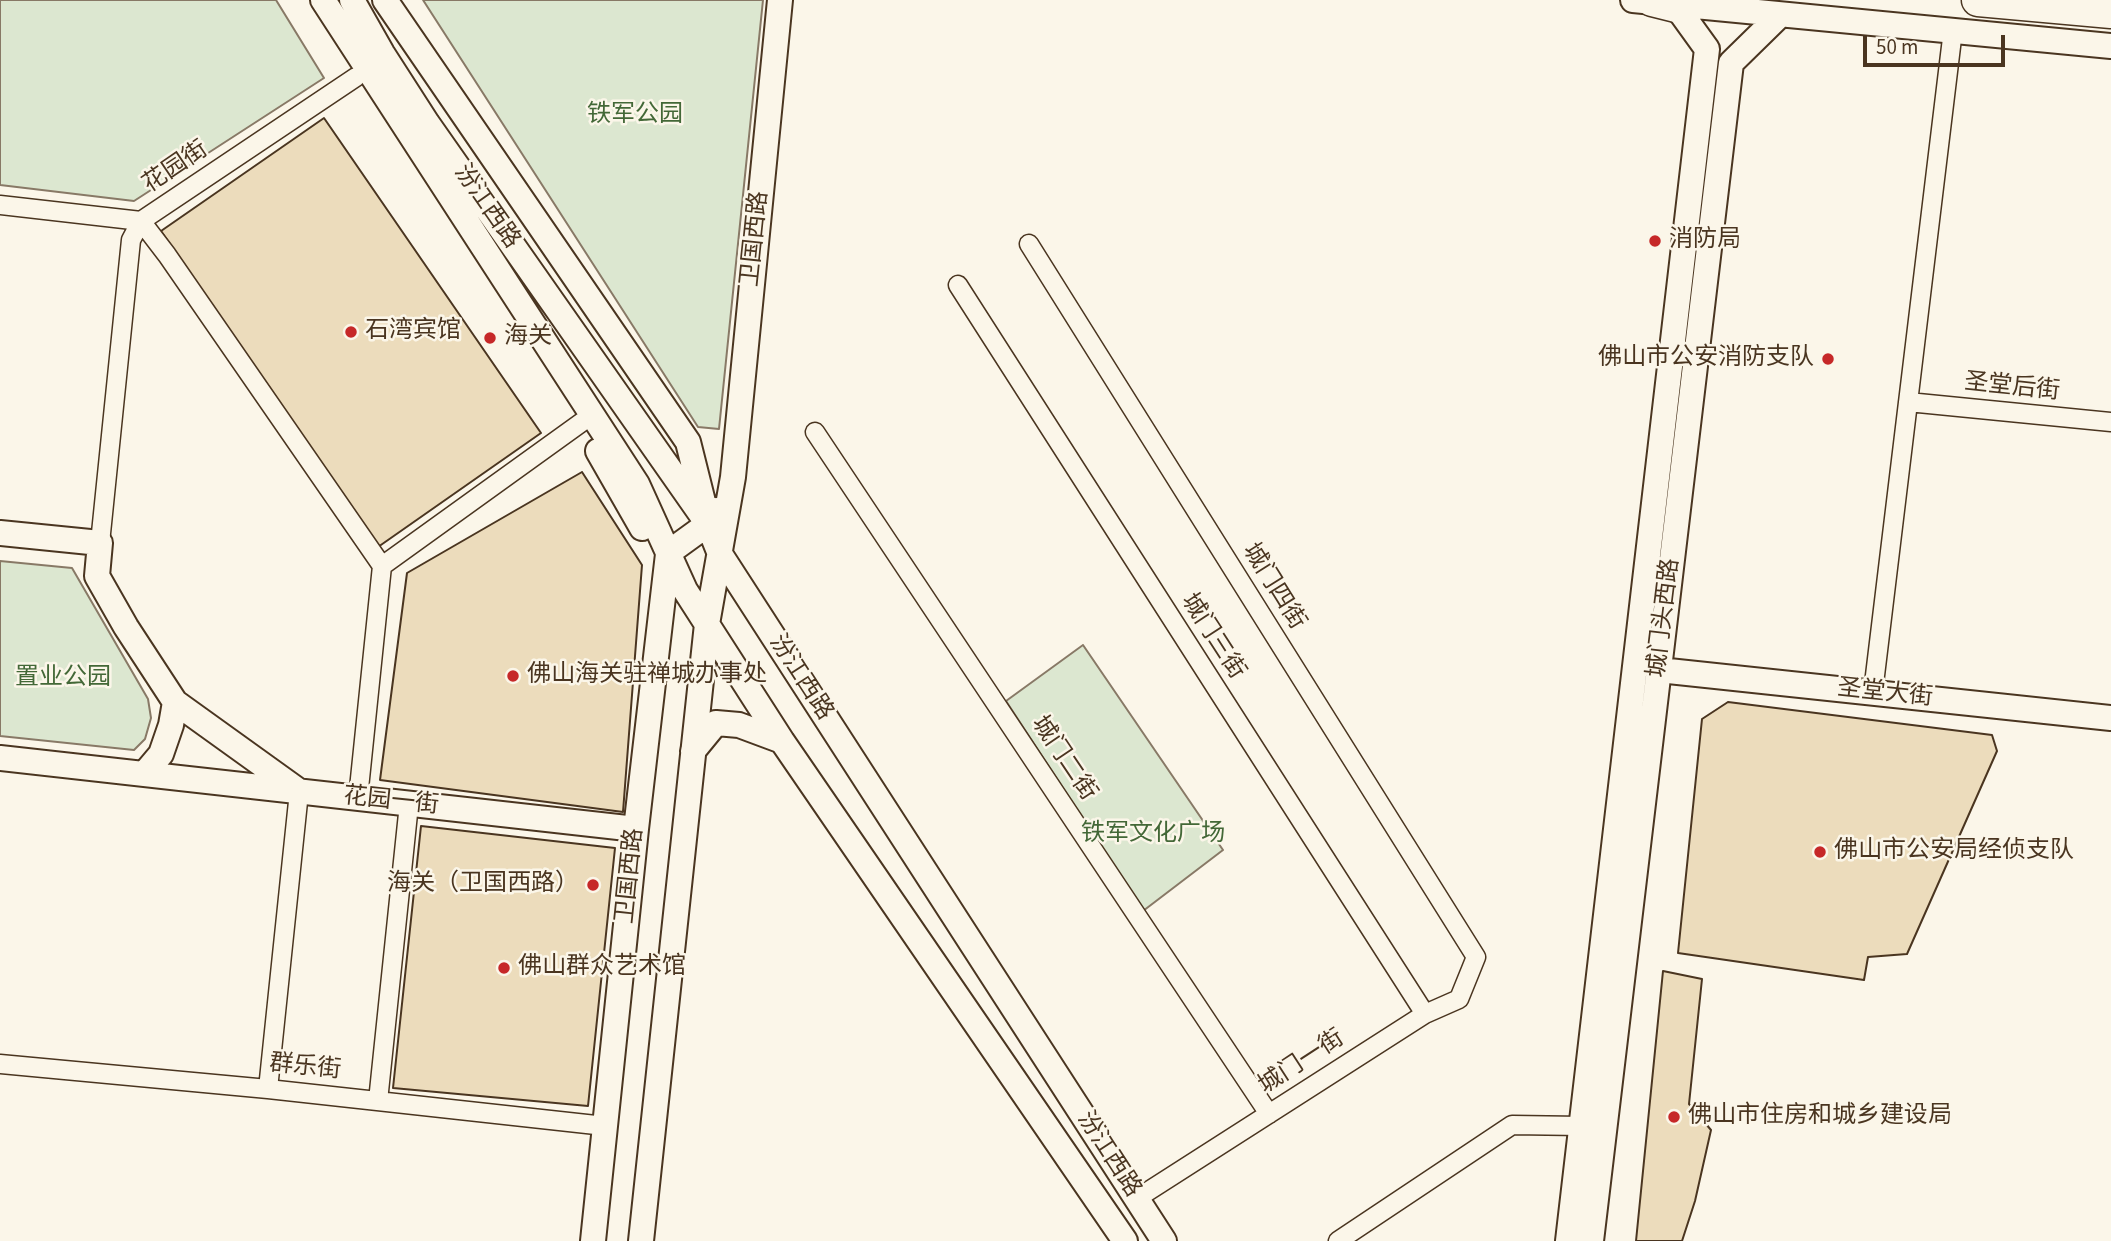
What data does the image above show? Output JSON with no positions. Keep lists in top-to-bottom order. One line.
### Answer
{"streets":{"main road":["汾江西路","卫国西路","城门头西路","圣堂大街","花园一街"],"street":["花园街","圣堂后街","城门四街","城门三街","城门二街","城门一街","群乐街"]},"crossings":[["汾江西路","卫国西路"],["汾江西路","城门一街"],["卫国西路","花园一街"],["卫国西路","群乐街"],["城门四街","城门一街"],["城门头西路","圣堂大街"],["城门三街","城门一街"],["城门二街","城门一街"]],"parks":["铁军公园","置业公园","铁军文化广场"],"places":["消防局","石湾宾馆","海关","佛山市公安消防支队","佛山海关驻禅城办事处","佛山市公安局经侦支队","海关（卫国西路）","佛山群众艺术馆","佛山市住房和城乡建设局"],"scale_bar":"50 m"}
